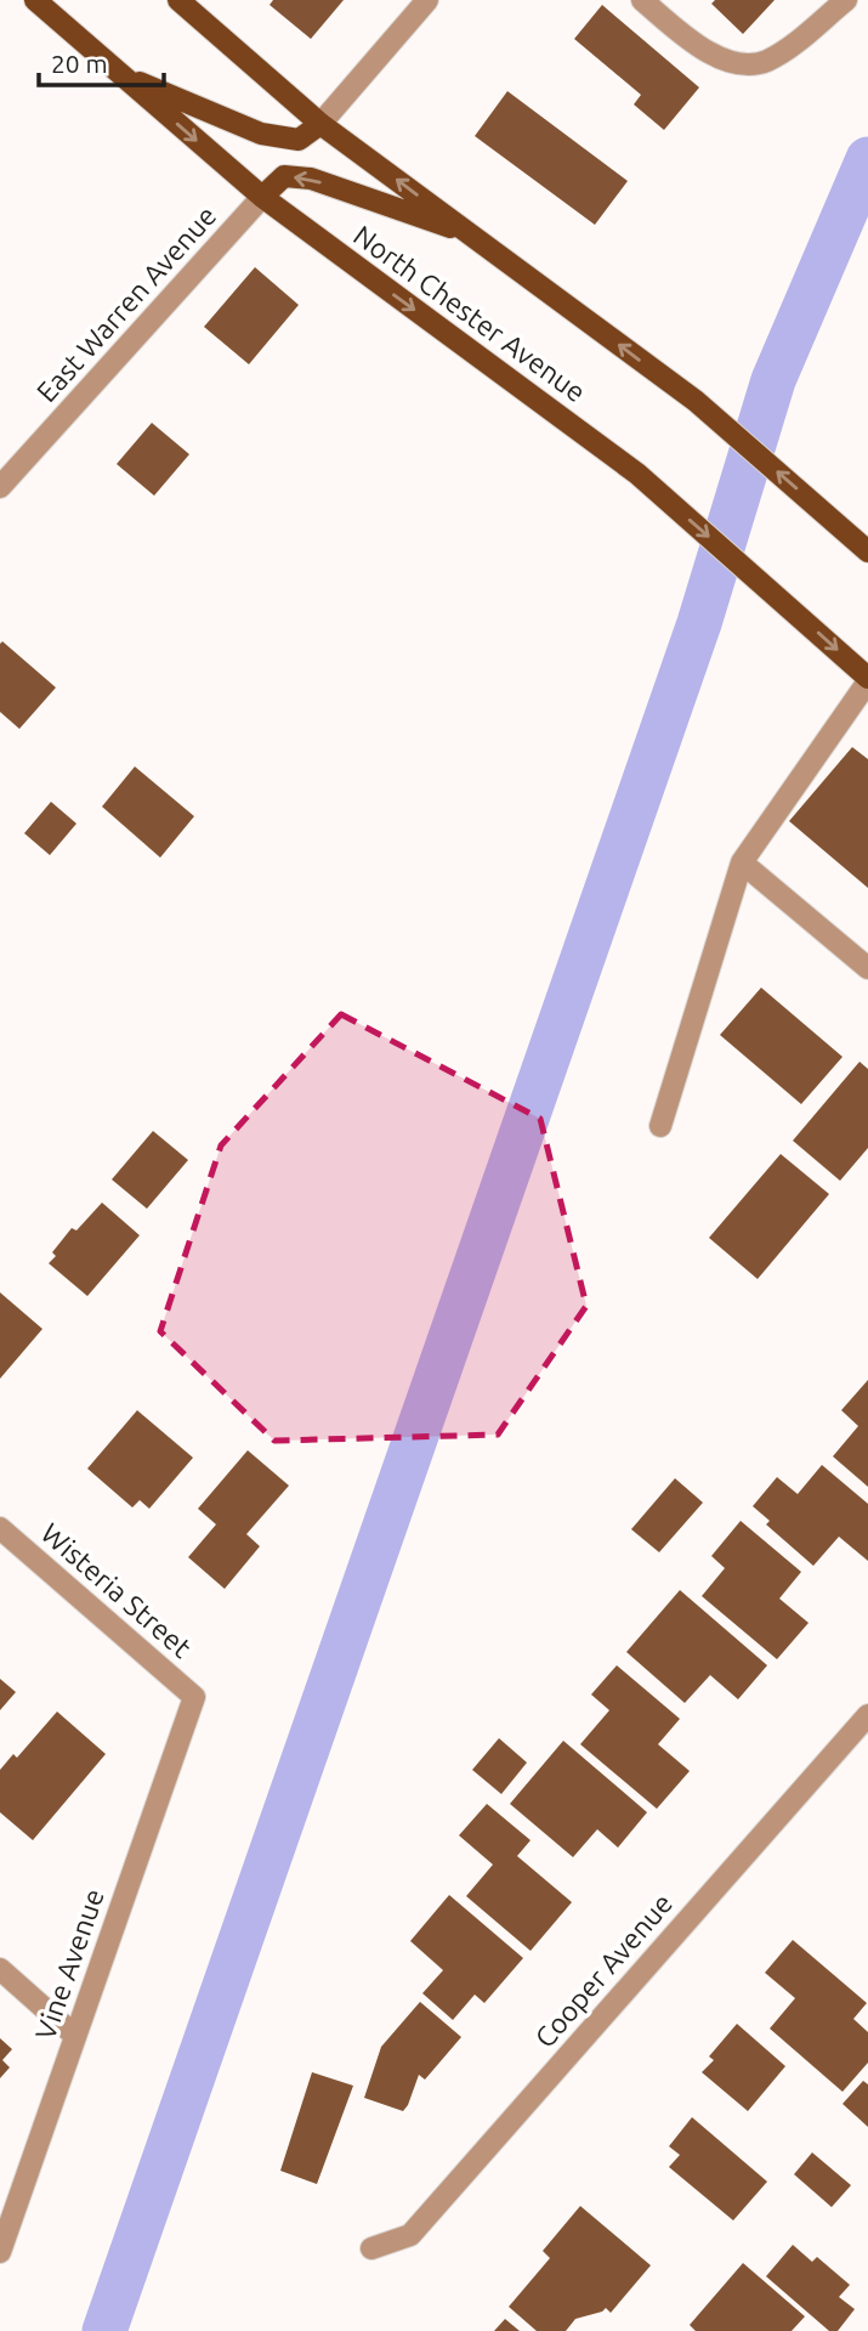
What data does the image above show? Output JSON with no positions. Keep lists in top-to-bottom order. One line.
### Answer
{"streets":{"main road":["North Chester Avenue"],"street":["East Warren Avenue","Wisteria Street","Vine Avenue","Cooper Avenue"]},"crossings":[["East Warren Avenue","North Chester Avenue"],["Wisteria Street","Vine Avenue"]],"scale_bar":"20 m"}
